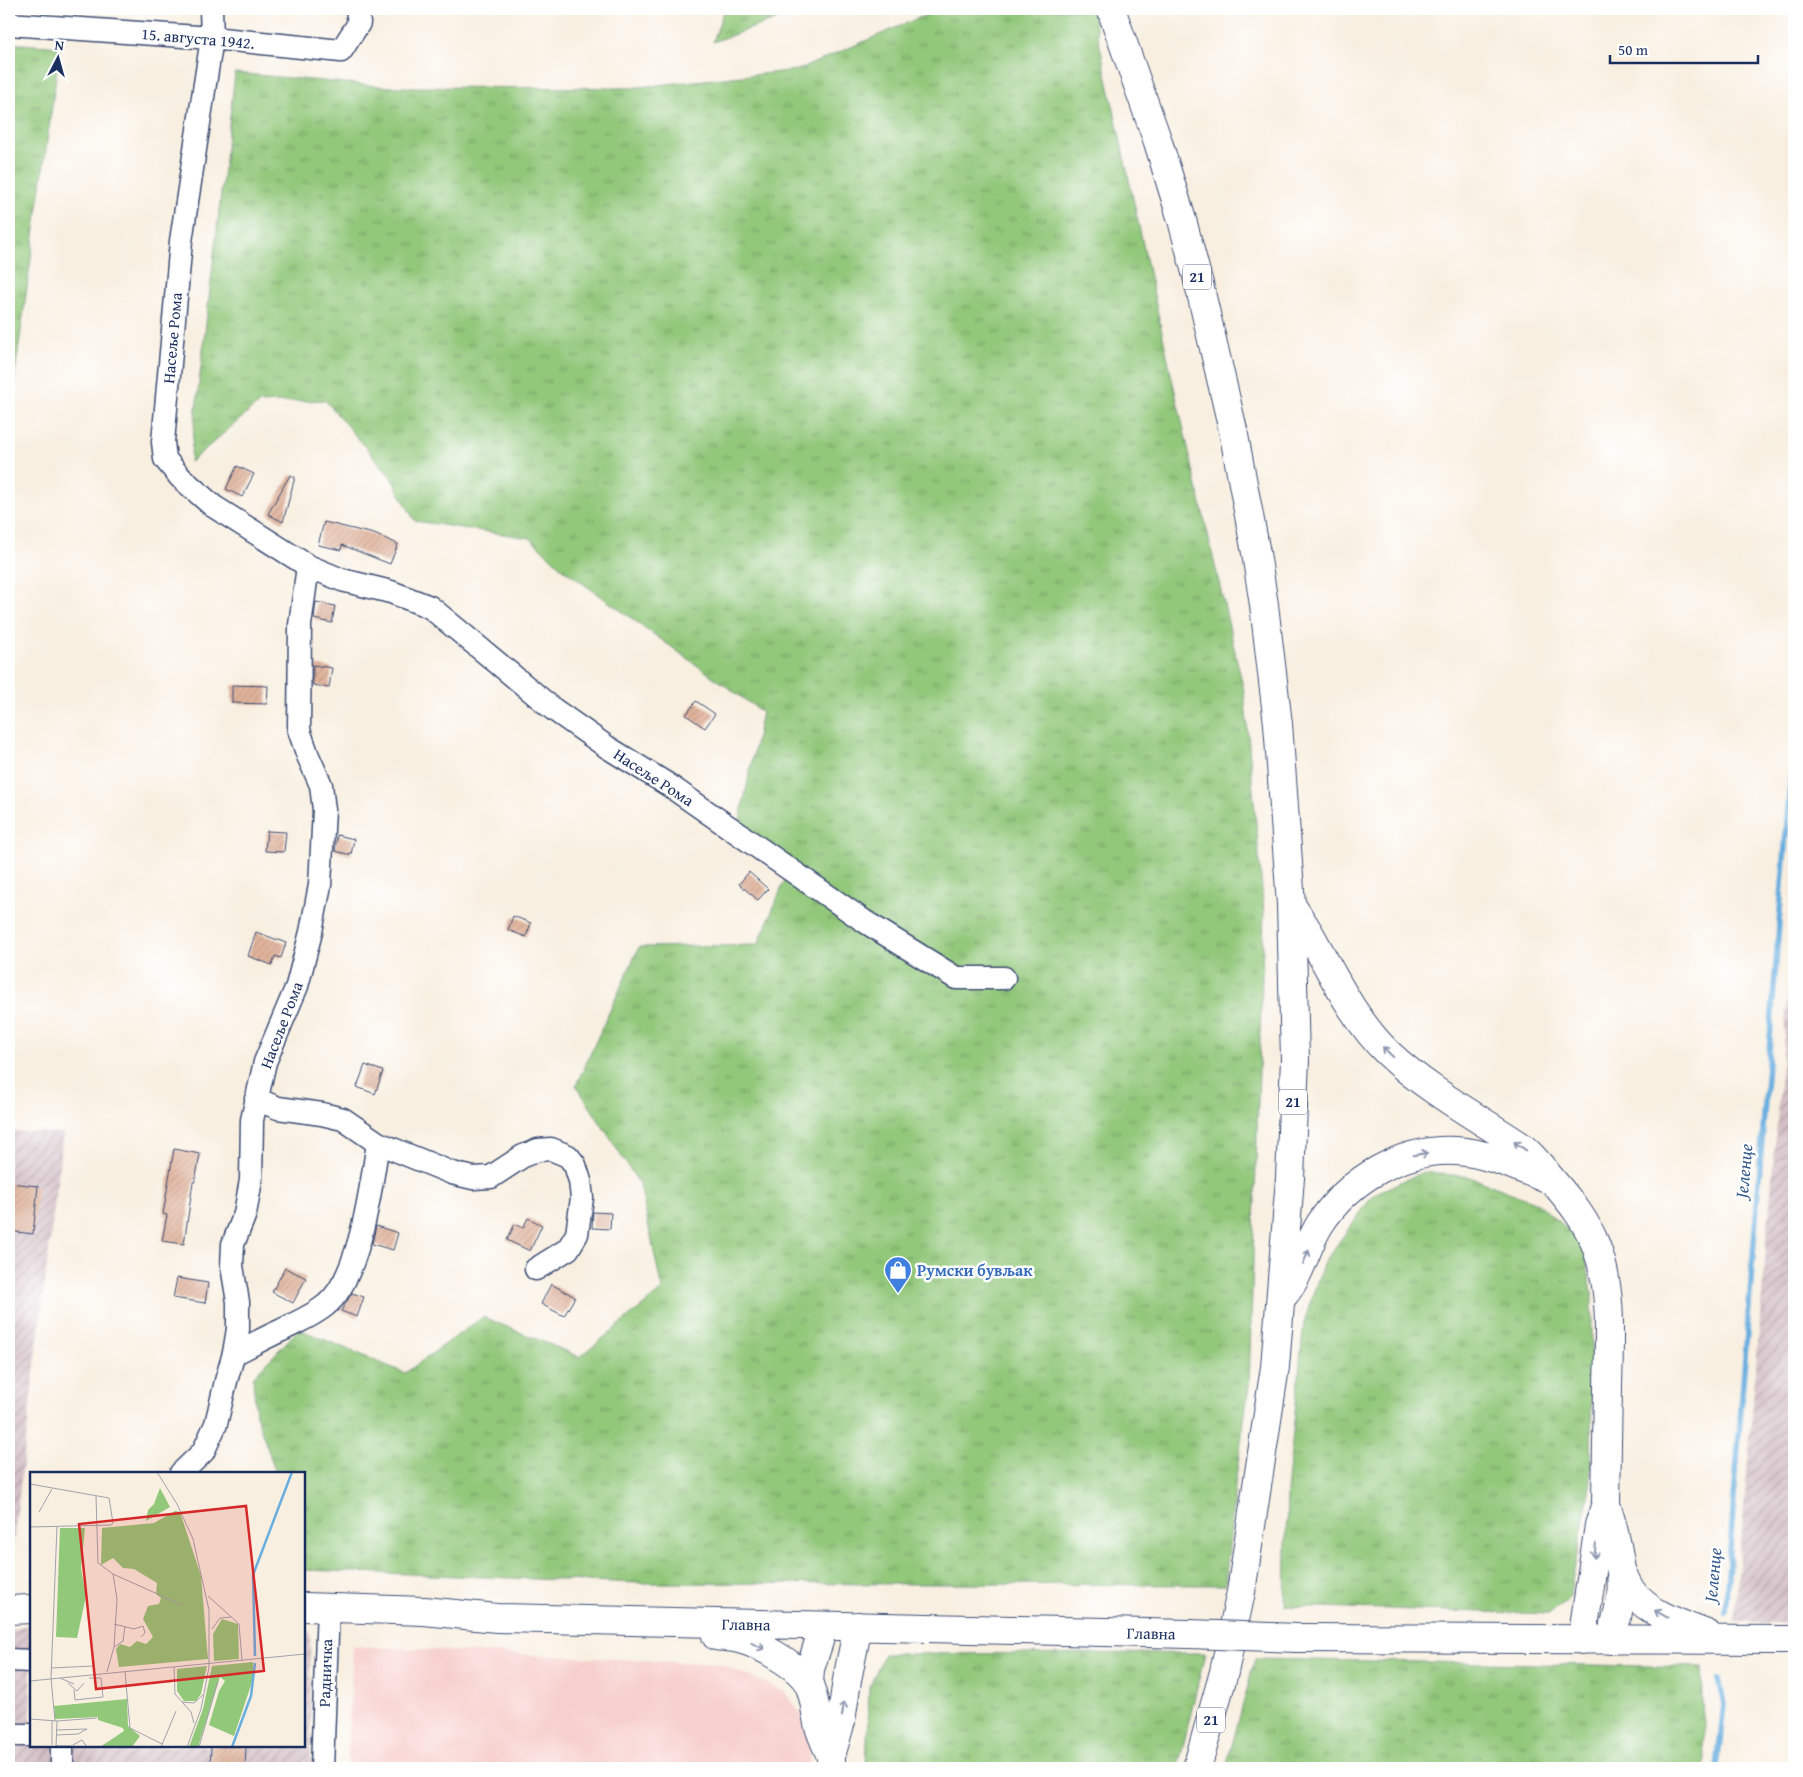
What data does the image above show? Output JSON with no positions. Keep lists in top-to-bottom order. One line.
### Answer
{"streets":{"main road":["21","Главна"],"street":["15. августа 1942.","Насеље Рома","Радничка"]},"crossings":[["15. августа 1942.","Насеље Рома"],["Главна","Радничка"]],"water":["Јеленце"],"places":{"shop":["Румски бувљак"]},"scale_bar":"50 m","north":"top"}
